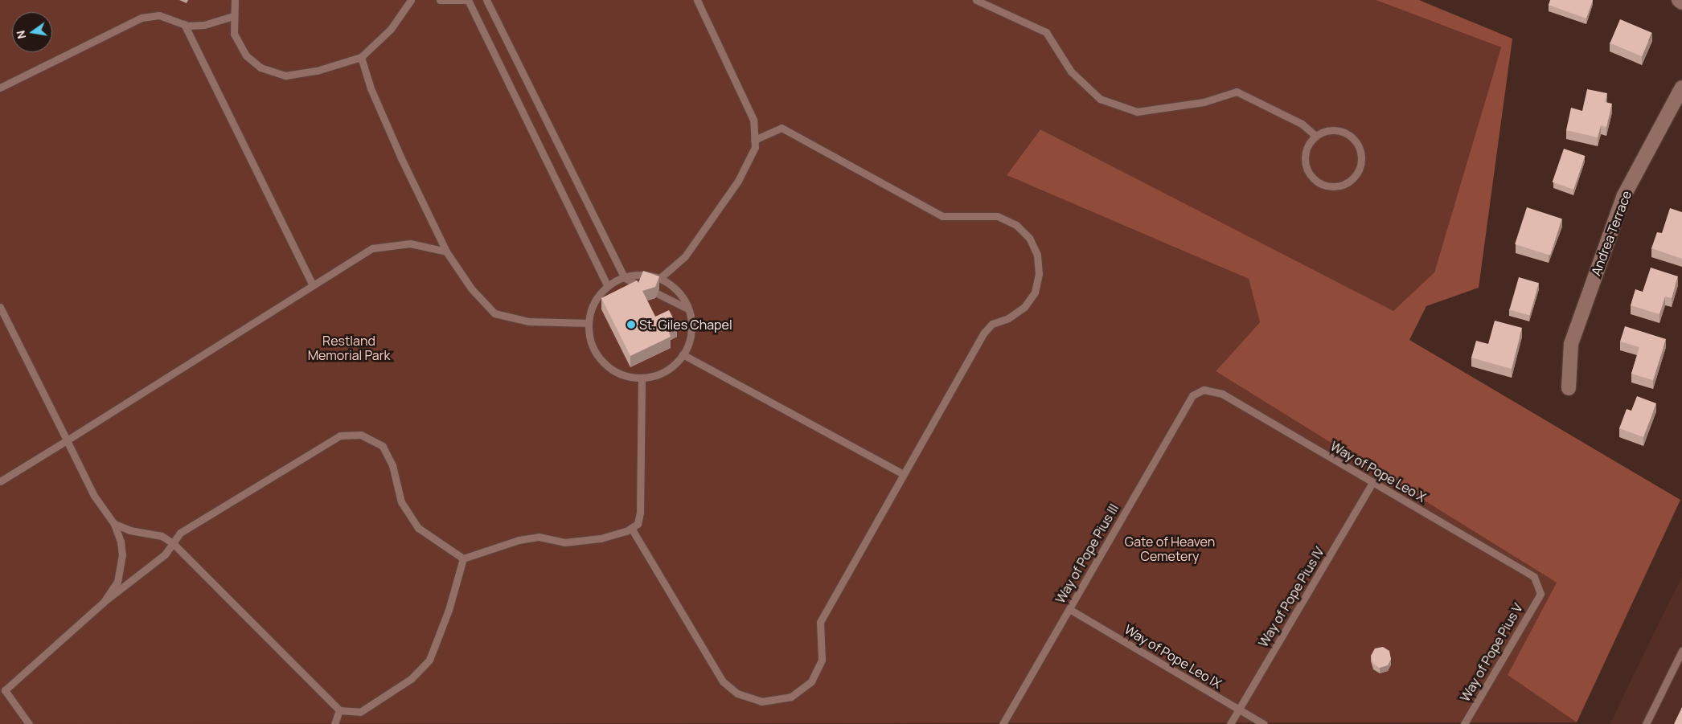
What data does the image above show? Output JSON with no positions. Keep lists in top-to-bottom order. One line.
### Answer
{"streets":{"street":["Andrea Terrace"],"lane":["Way of Pope Leo X","Way of Pope Pius III","Way of Pope Pius IV","Way of Pope Pius V","Way of Pope Leo IX"]},"crossings":[["Way of Pope Leo X","Way of Pope Pius III"],["Way of Pope Leo X","Way of Pope Pius IV"],["Way of Pope Leo X","Way of Pope Pius V"],["Way of Pope Pius III","Way of Pope Leo IX"],["Way of Pope Pius IV","Way of Pope Leo IX"]],"parks":["Restland Memorial Park","Gate of Heaven Cemetery"],"places":["St. Giles Chapel"],"north":"left"}
